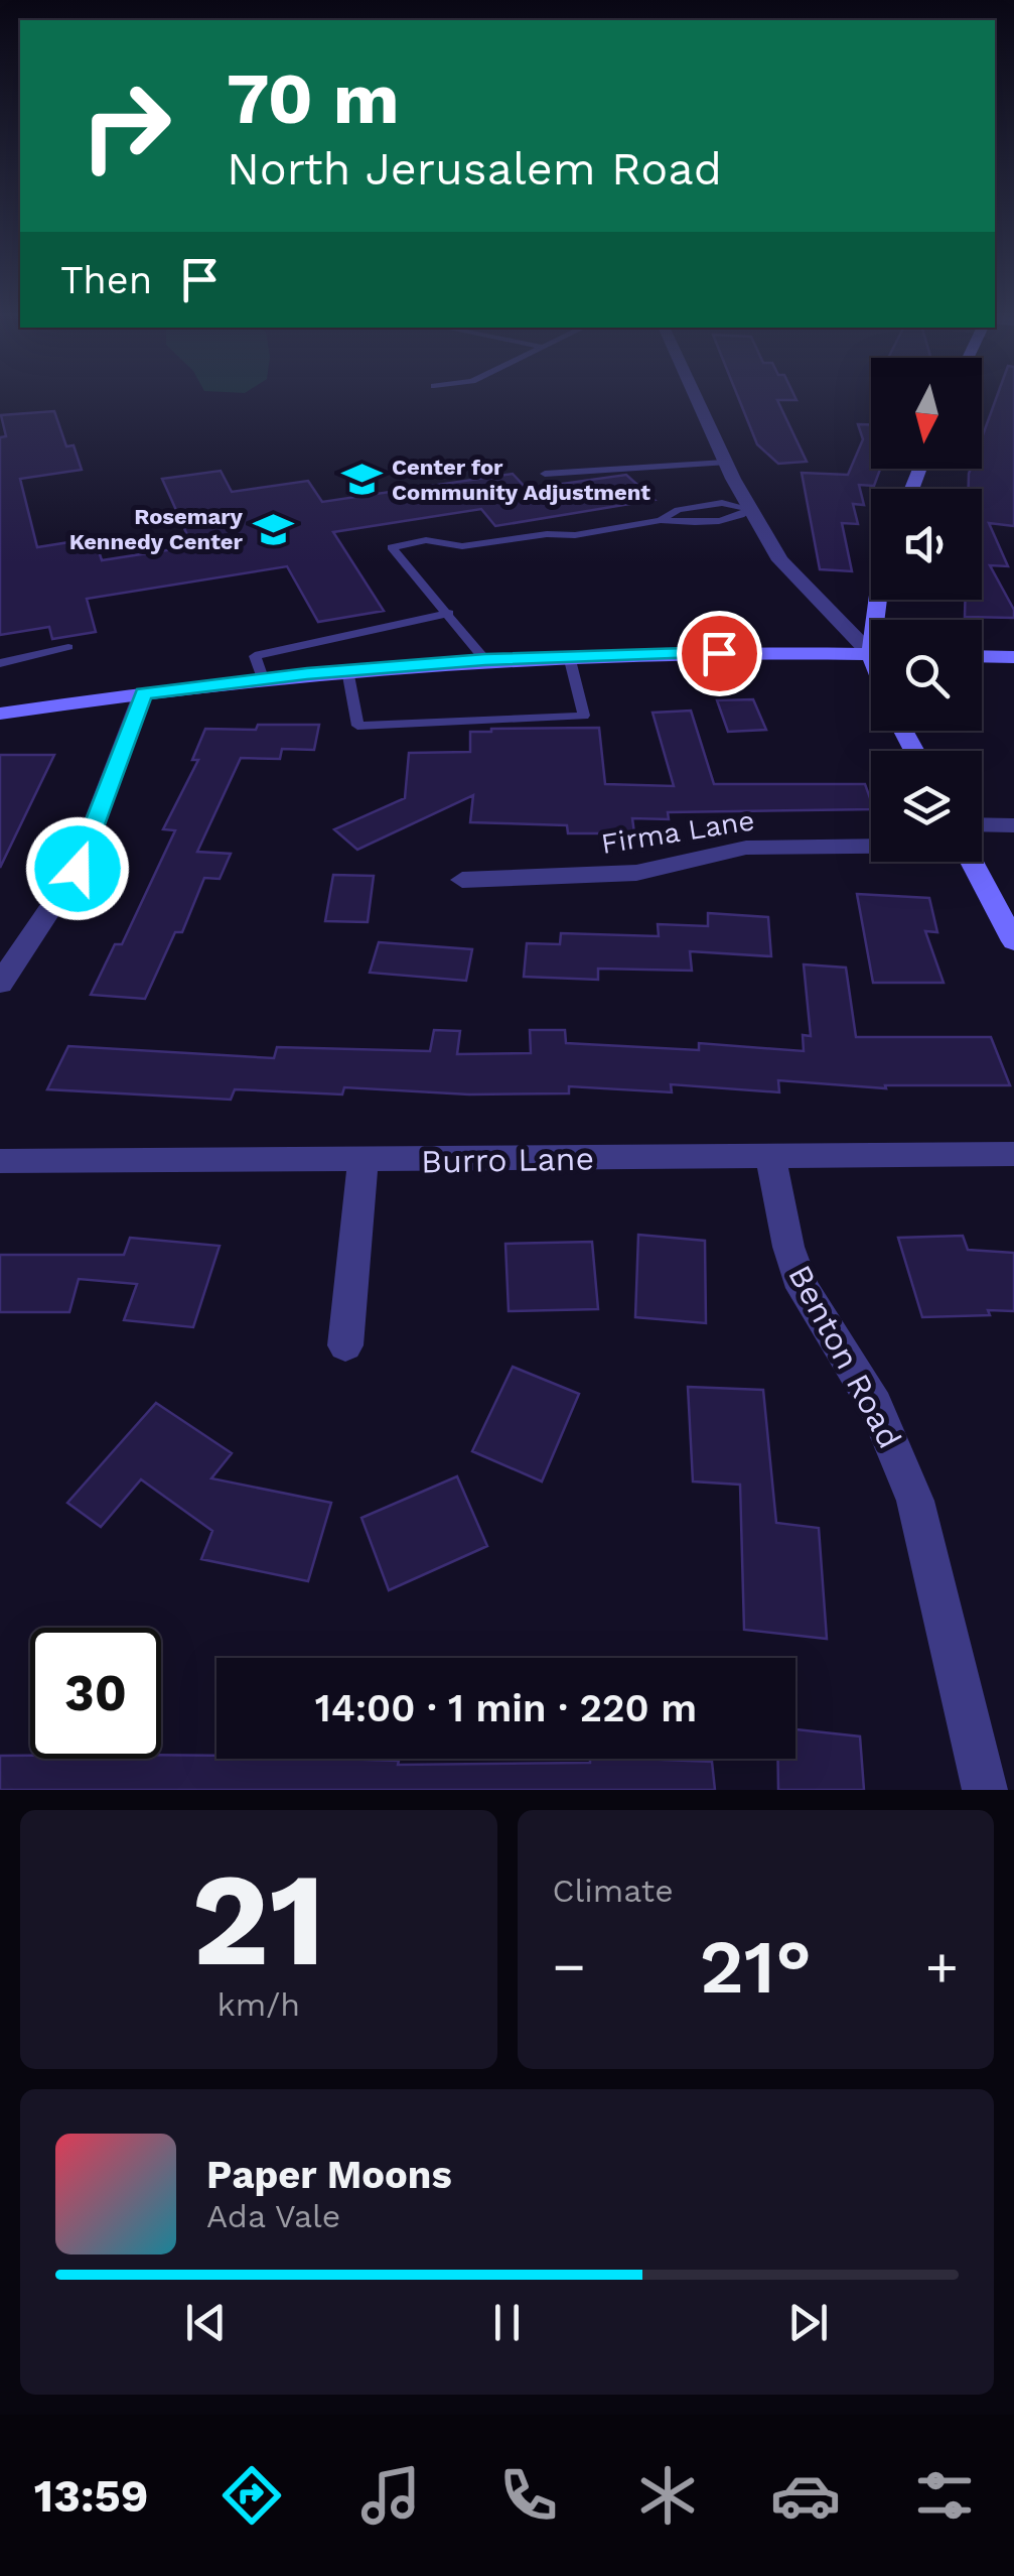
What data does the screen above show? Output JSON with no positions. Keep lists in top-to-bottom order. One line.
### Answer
{"streets":{"street":["Firma Lane","Burro Lane","Benton Road"]},"crossings":[["Burro Lane","Benton Road"]],"places":{"school or university":["Center for Community Adjustment","Rosemary Kennedy Center"]},"north":"bottom","page":{"turn":["70 m","North Jerusalem Road"],"then":"Then","limit":"30","trip":"14:00 · 1 min · 220 m","tile":[["21","km/h"],"Climate"],"heat":["−","21°","+"],"song":["Paper Moons","Ada Vale"],"tabs":"13:59"}}
